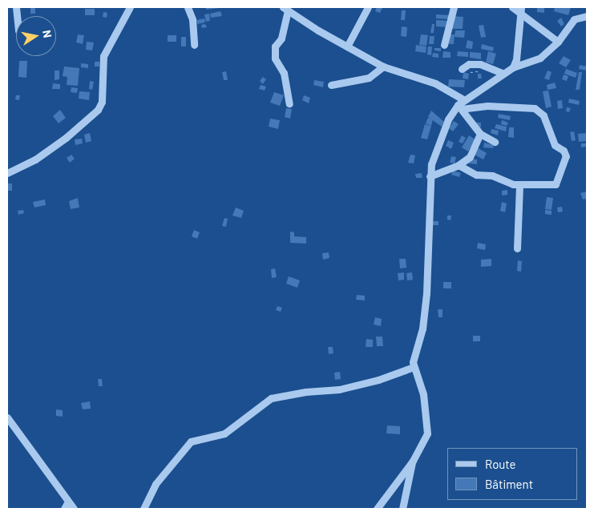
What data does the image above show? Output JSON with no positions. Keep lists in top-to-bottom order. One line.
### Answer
{"legend":["Route","Bâtiment"],"north":"right"}
